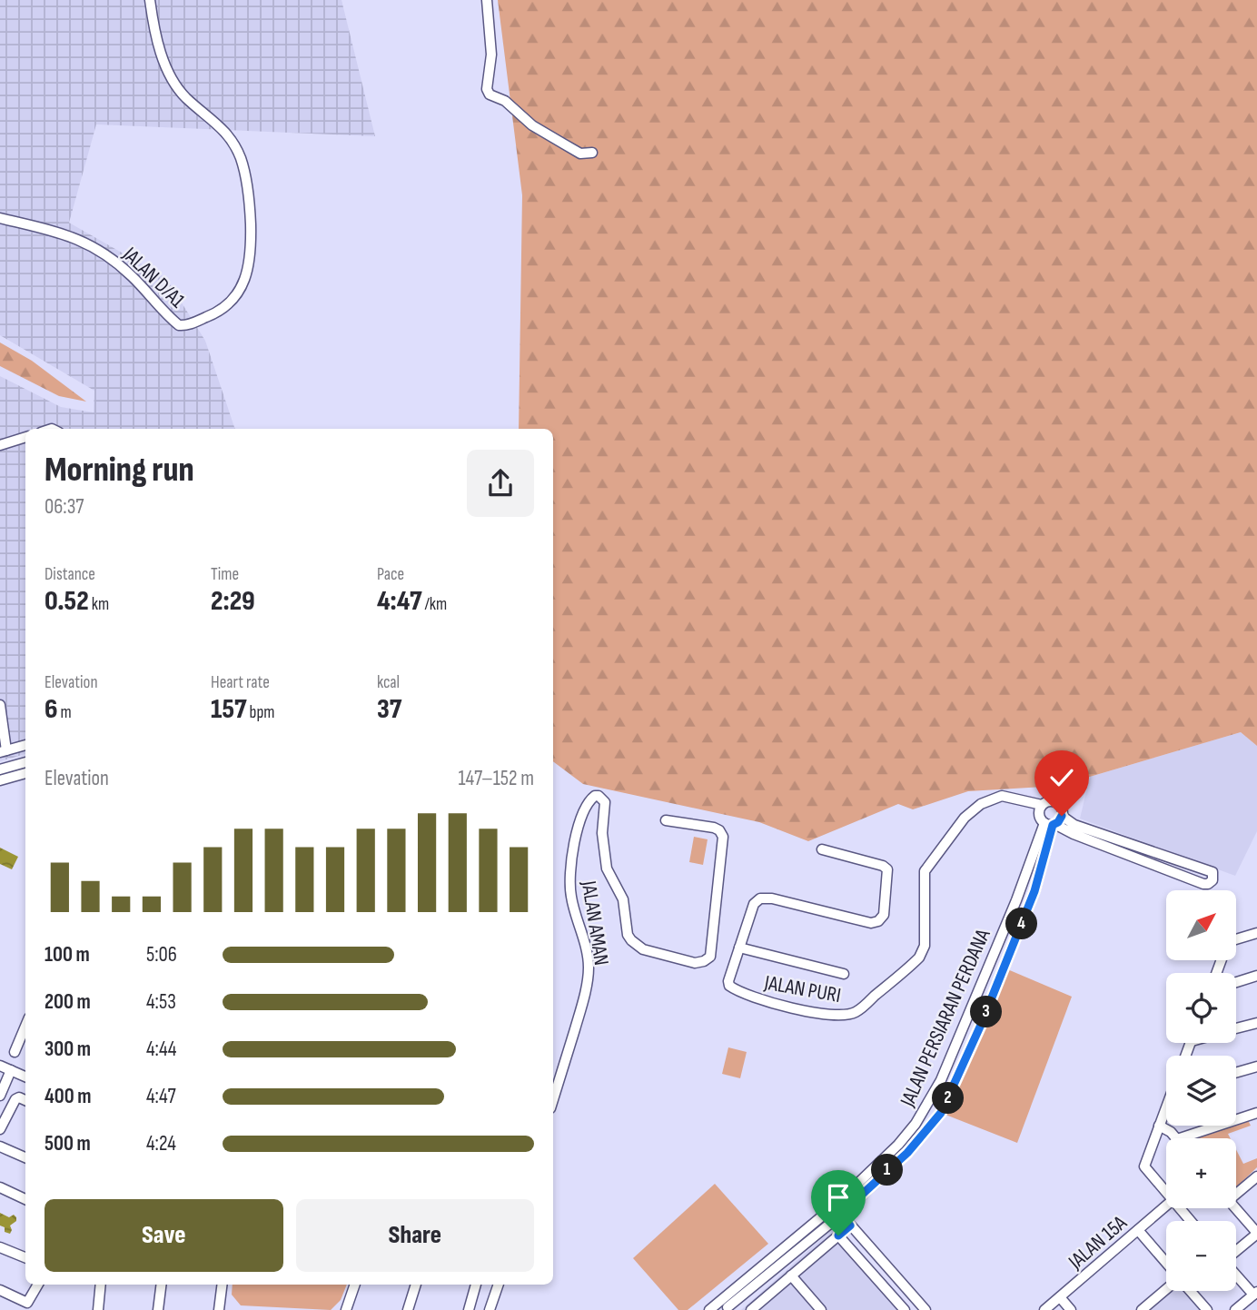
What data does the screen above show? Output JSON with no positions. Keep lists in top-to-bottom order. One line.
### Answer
{"streets":{"street":["JALAN D/A1","JALAN AMAN","JALAN PURI","JALAN PERSIARAN PERDANA","JALAN 15A"]},"crossings":[["JALAN PURI","JALAN PERSIARAN PERDANA"]],"north":"top right","page":{"heading":["Morning run","06:37"],"stats":[["Distance","0.52 km"],["Time","2:29"],["Pace","4:47 /km"],["Elevation","6 m"],["Heart rate","157 bpm"],["kcal","37"]],"chart":["Elevation","147–152 m"],"map_buttons":["+","−"],"pins":["4","3","2","1"],"list":[{"name":"100 m","note":"5:06"},{"name":"200 m","note":"4:53"},{"name":"300 m","note":"4:44"},{"name":"400 m","note":"4:47"},{"name":"500 m","note":"4:24"}],"buttons":["Save","Share"]}}
